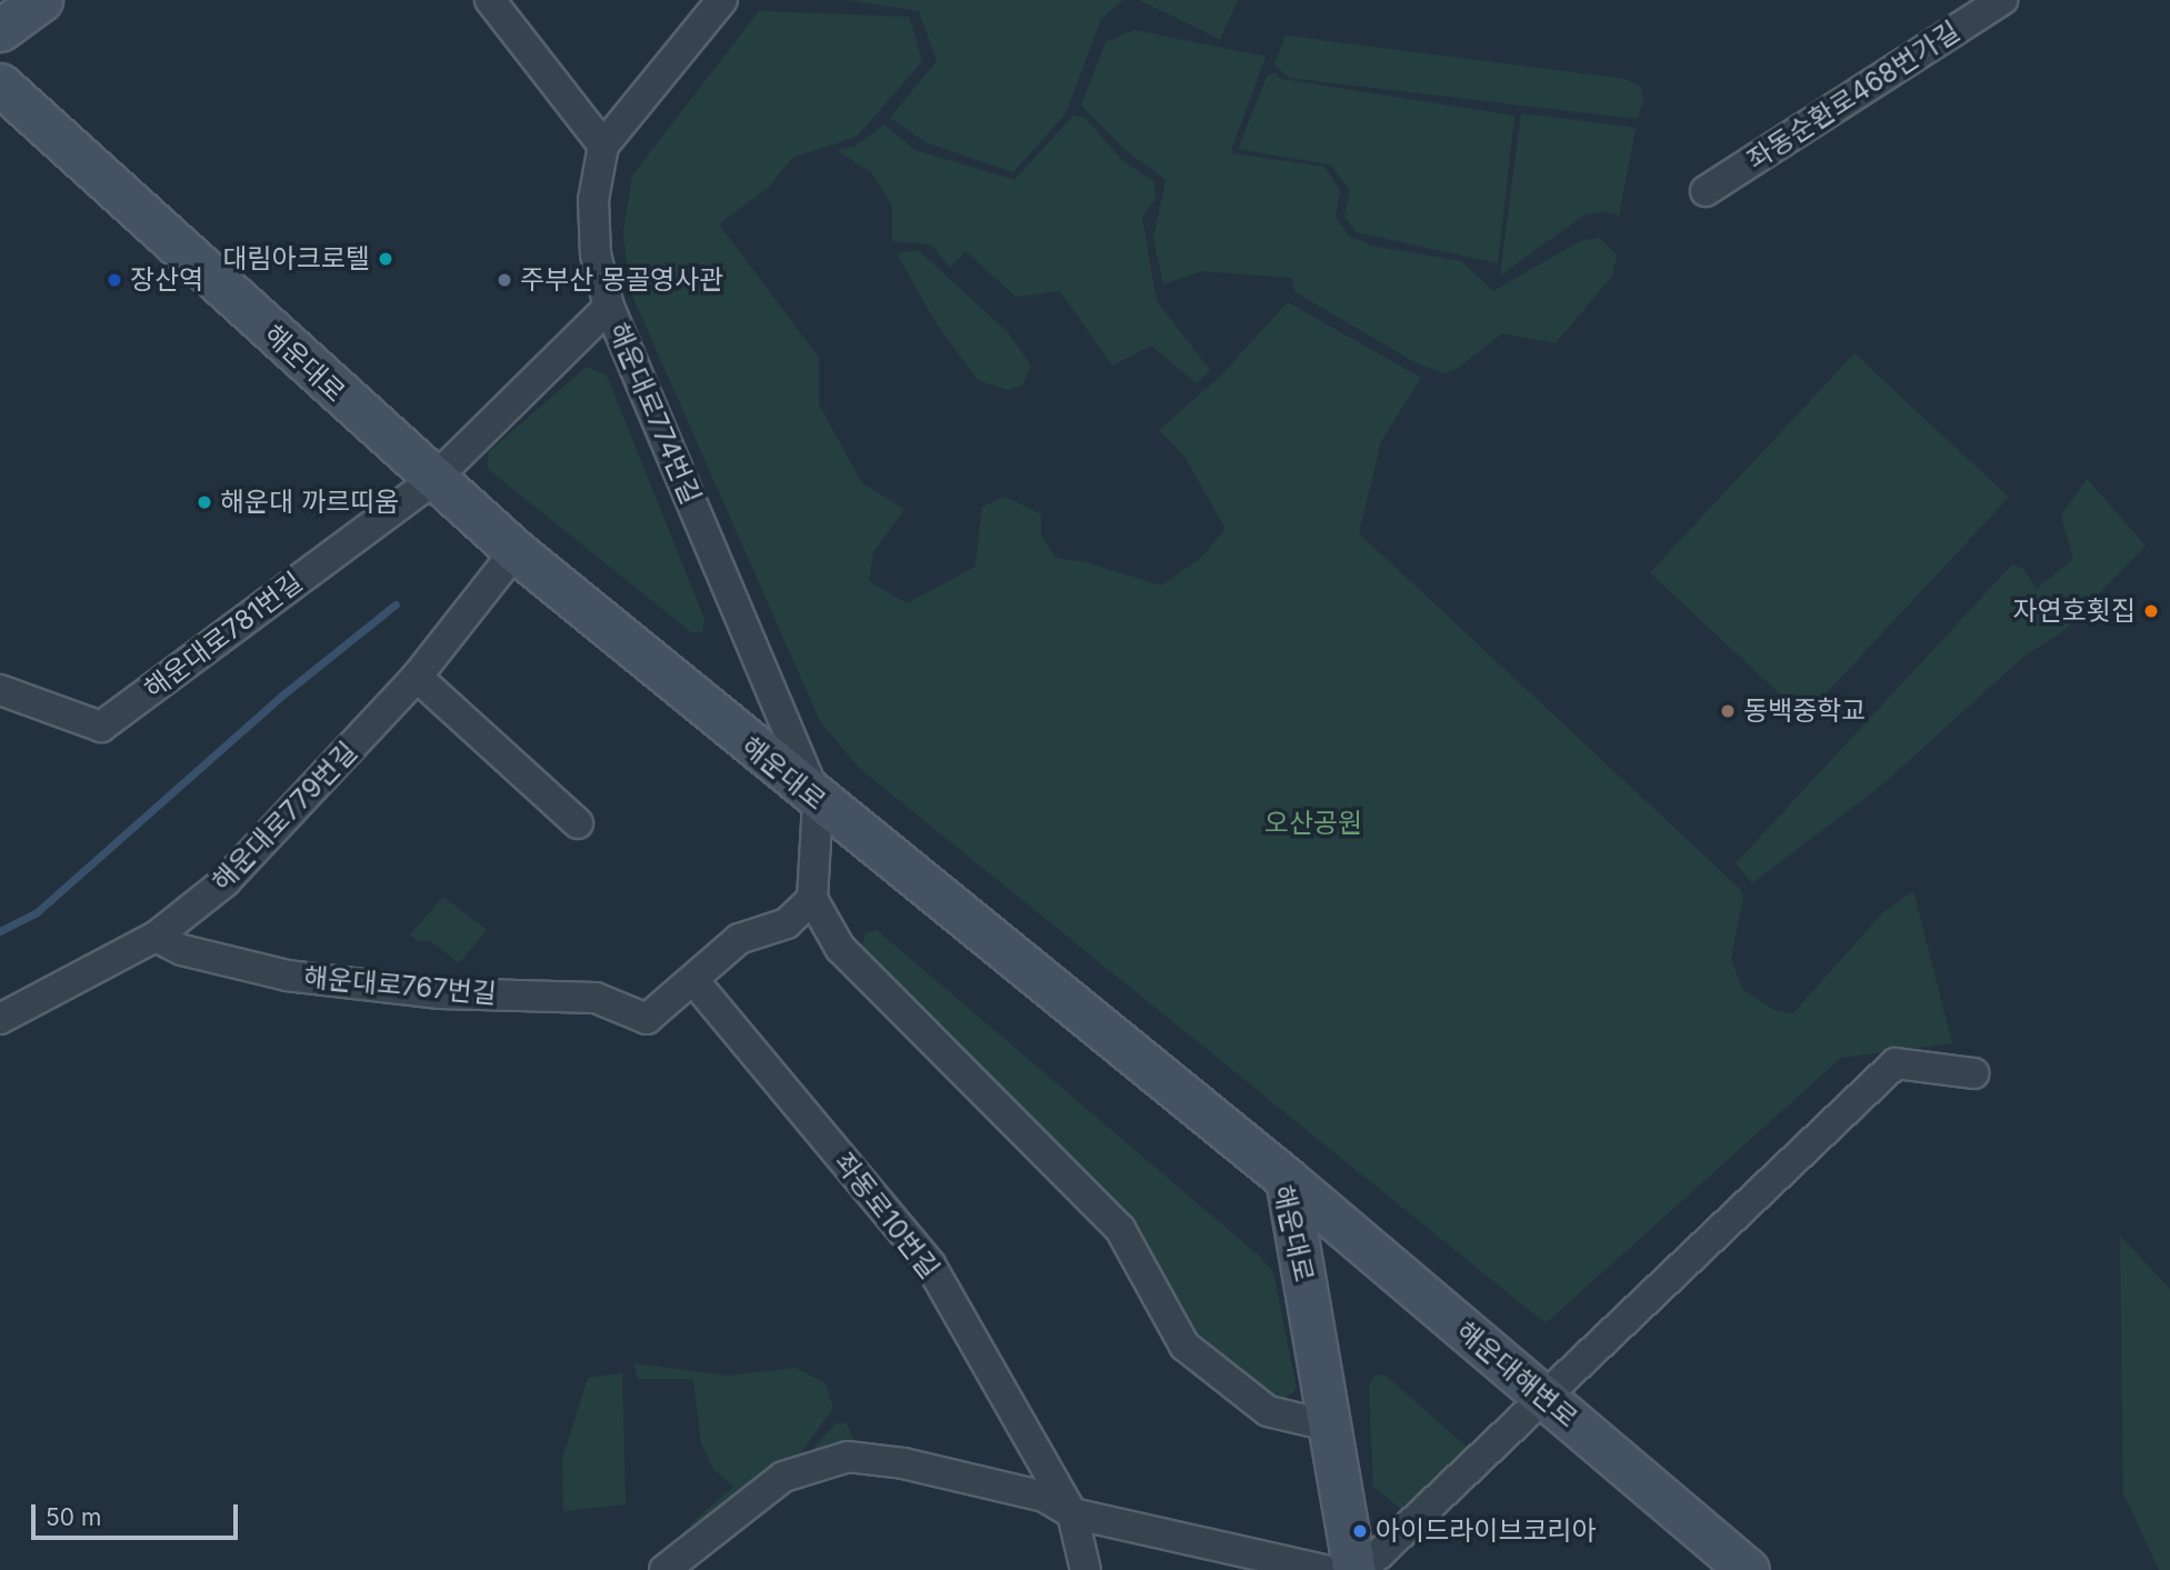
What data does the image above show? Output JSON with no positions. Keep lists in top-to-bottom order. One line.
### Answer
{"streets":{"main road":["해운대로","해운대해변로"],"street":["좌동순환로468번가길","해운대로774번길","해운대로781번길","해운대로779번길","해운대로767번길","좌동로10번길"]},"crossings":[["해운대로","해운대로774번길"],["해운대로","해운대로781번길"],["해운대로","해운대로779번길"],["해운대로","해운대해변로"],["해운대로779번길","해운대로767번길"],["해운대로767번길","좌동로10번길"]],"parks":["오산공원"],"places":["대림아크로텔","장산역","주부산 몽골영사관","해운대 까르띠움","자연호횟집","동백중학교","아이드라이브코리아"],"scale_bar":"50 m"}
